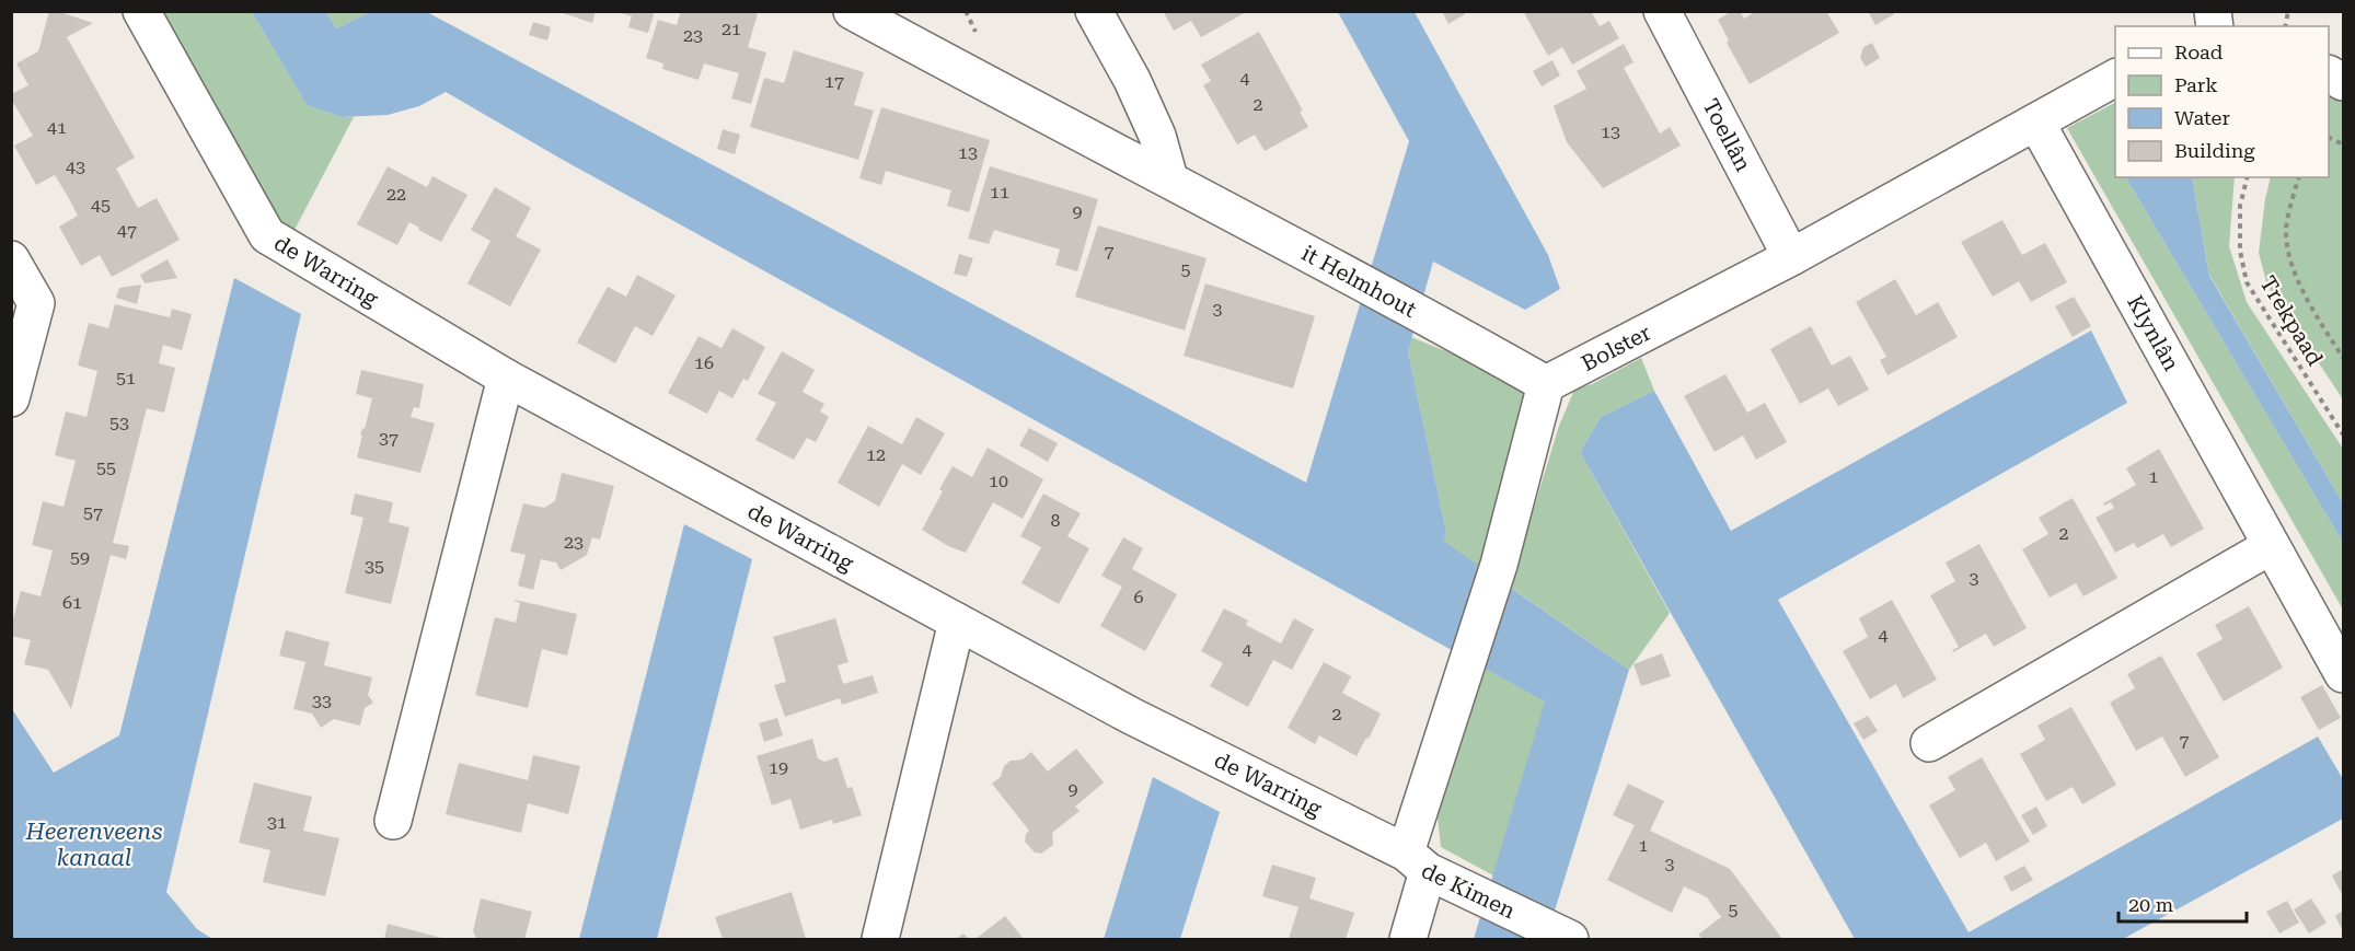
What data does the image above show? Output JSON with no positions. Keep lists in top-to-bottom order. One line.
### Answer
{"streets":{"street":["Toellân","de Warring","it Helmhout","Klynlân","Bolster","de Kimen"],"path":["Trekpaad"]},"crossings":[["Toellân","Bolster"],["de Warring","de Kimen"],["it Helmhout","Bolster"],["Klynlân","Bolster"]],"water":["Heerenveens kanaal"],"house_numbers":["21","23","4","17","2","41","13","13","43","11","22","45","9","47","7","5","3","16","51","53","37","12","55","1","10","57","8","2","23","59","35","3","6","61","4","4","33","2","7","19","9","31","1","3","5"],"legend":["Road","Park","Water","Building"],"scale_bar":"20 m"}
